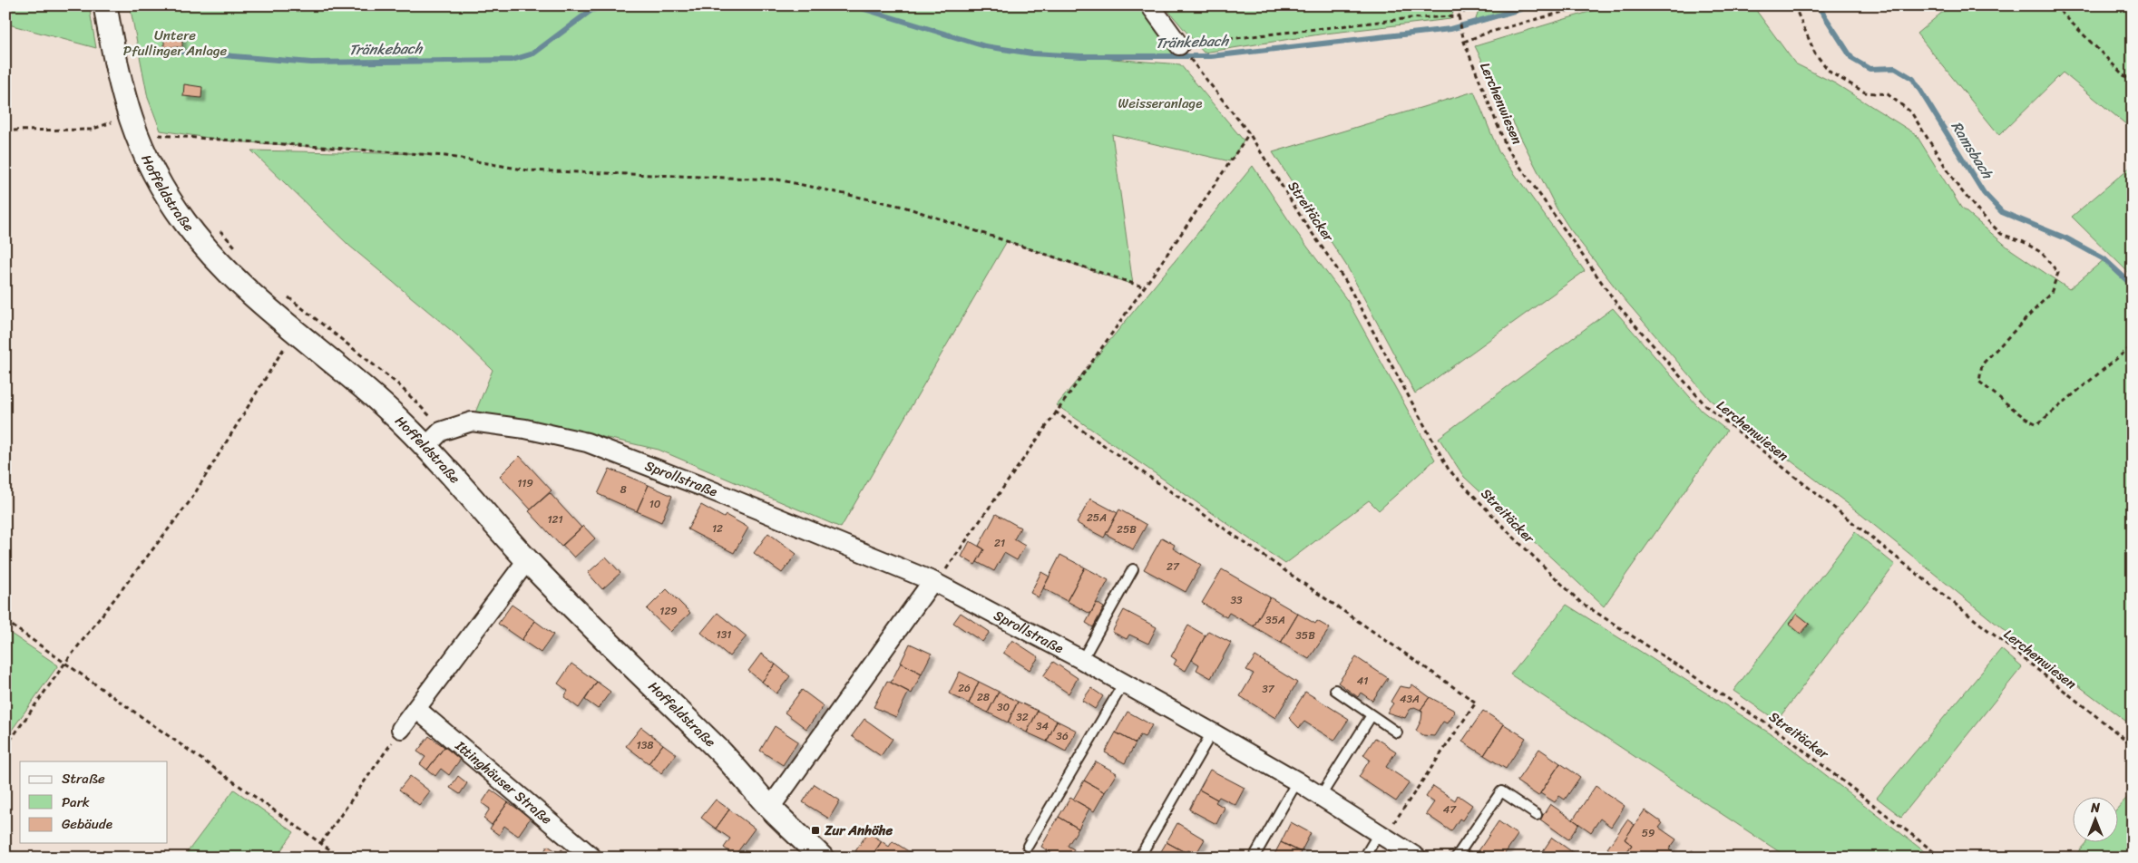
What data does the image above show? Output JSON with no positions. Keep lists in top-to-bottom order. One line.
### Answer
{"streets":{"street":["Hoffeldstraße","Sprollstraße","Ittinghäuser Straße"],"path":["Lerchenwiesen","Streitäcker"]},"crossings":[["Hoffeldstraße","Sprollstraße"]],"water":["Tränkebach","Ramsbach"],"parks":["Untere Pfullinger Anlage","Weisseranlage"],"places":{"transit":["Zur Anhöhe"]},"house_numbers":["119","8","10","25A","121","12","25B","21","27","33","129","35A","131","35B","41","26","37","28","43A","30","32","34","36","138","47","59"],"legend":["Straße","Park","Gebäude"],"north":"top"}
